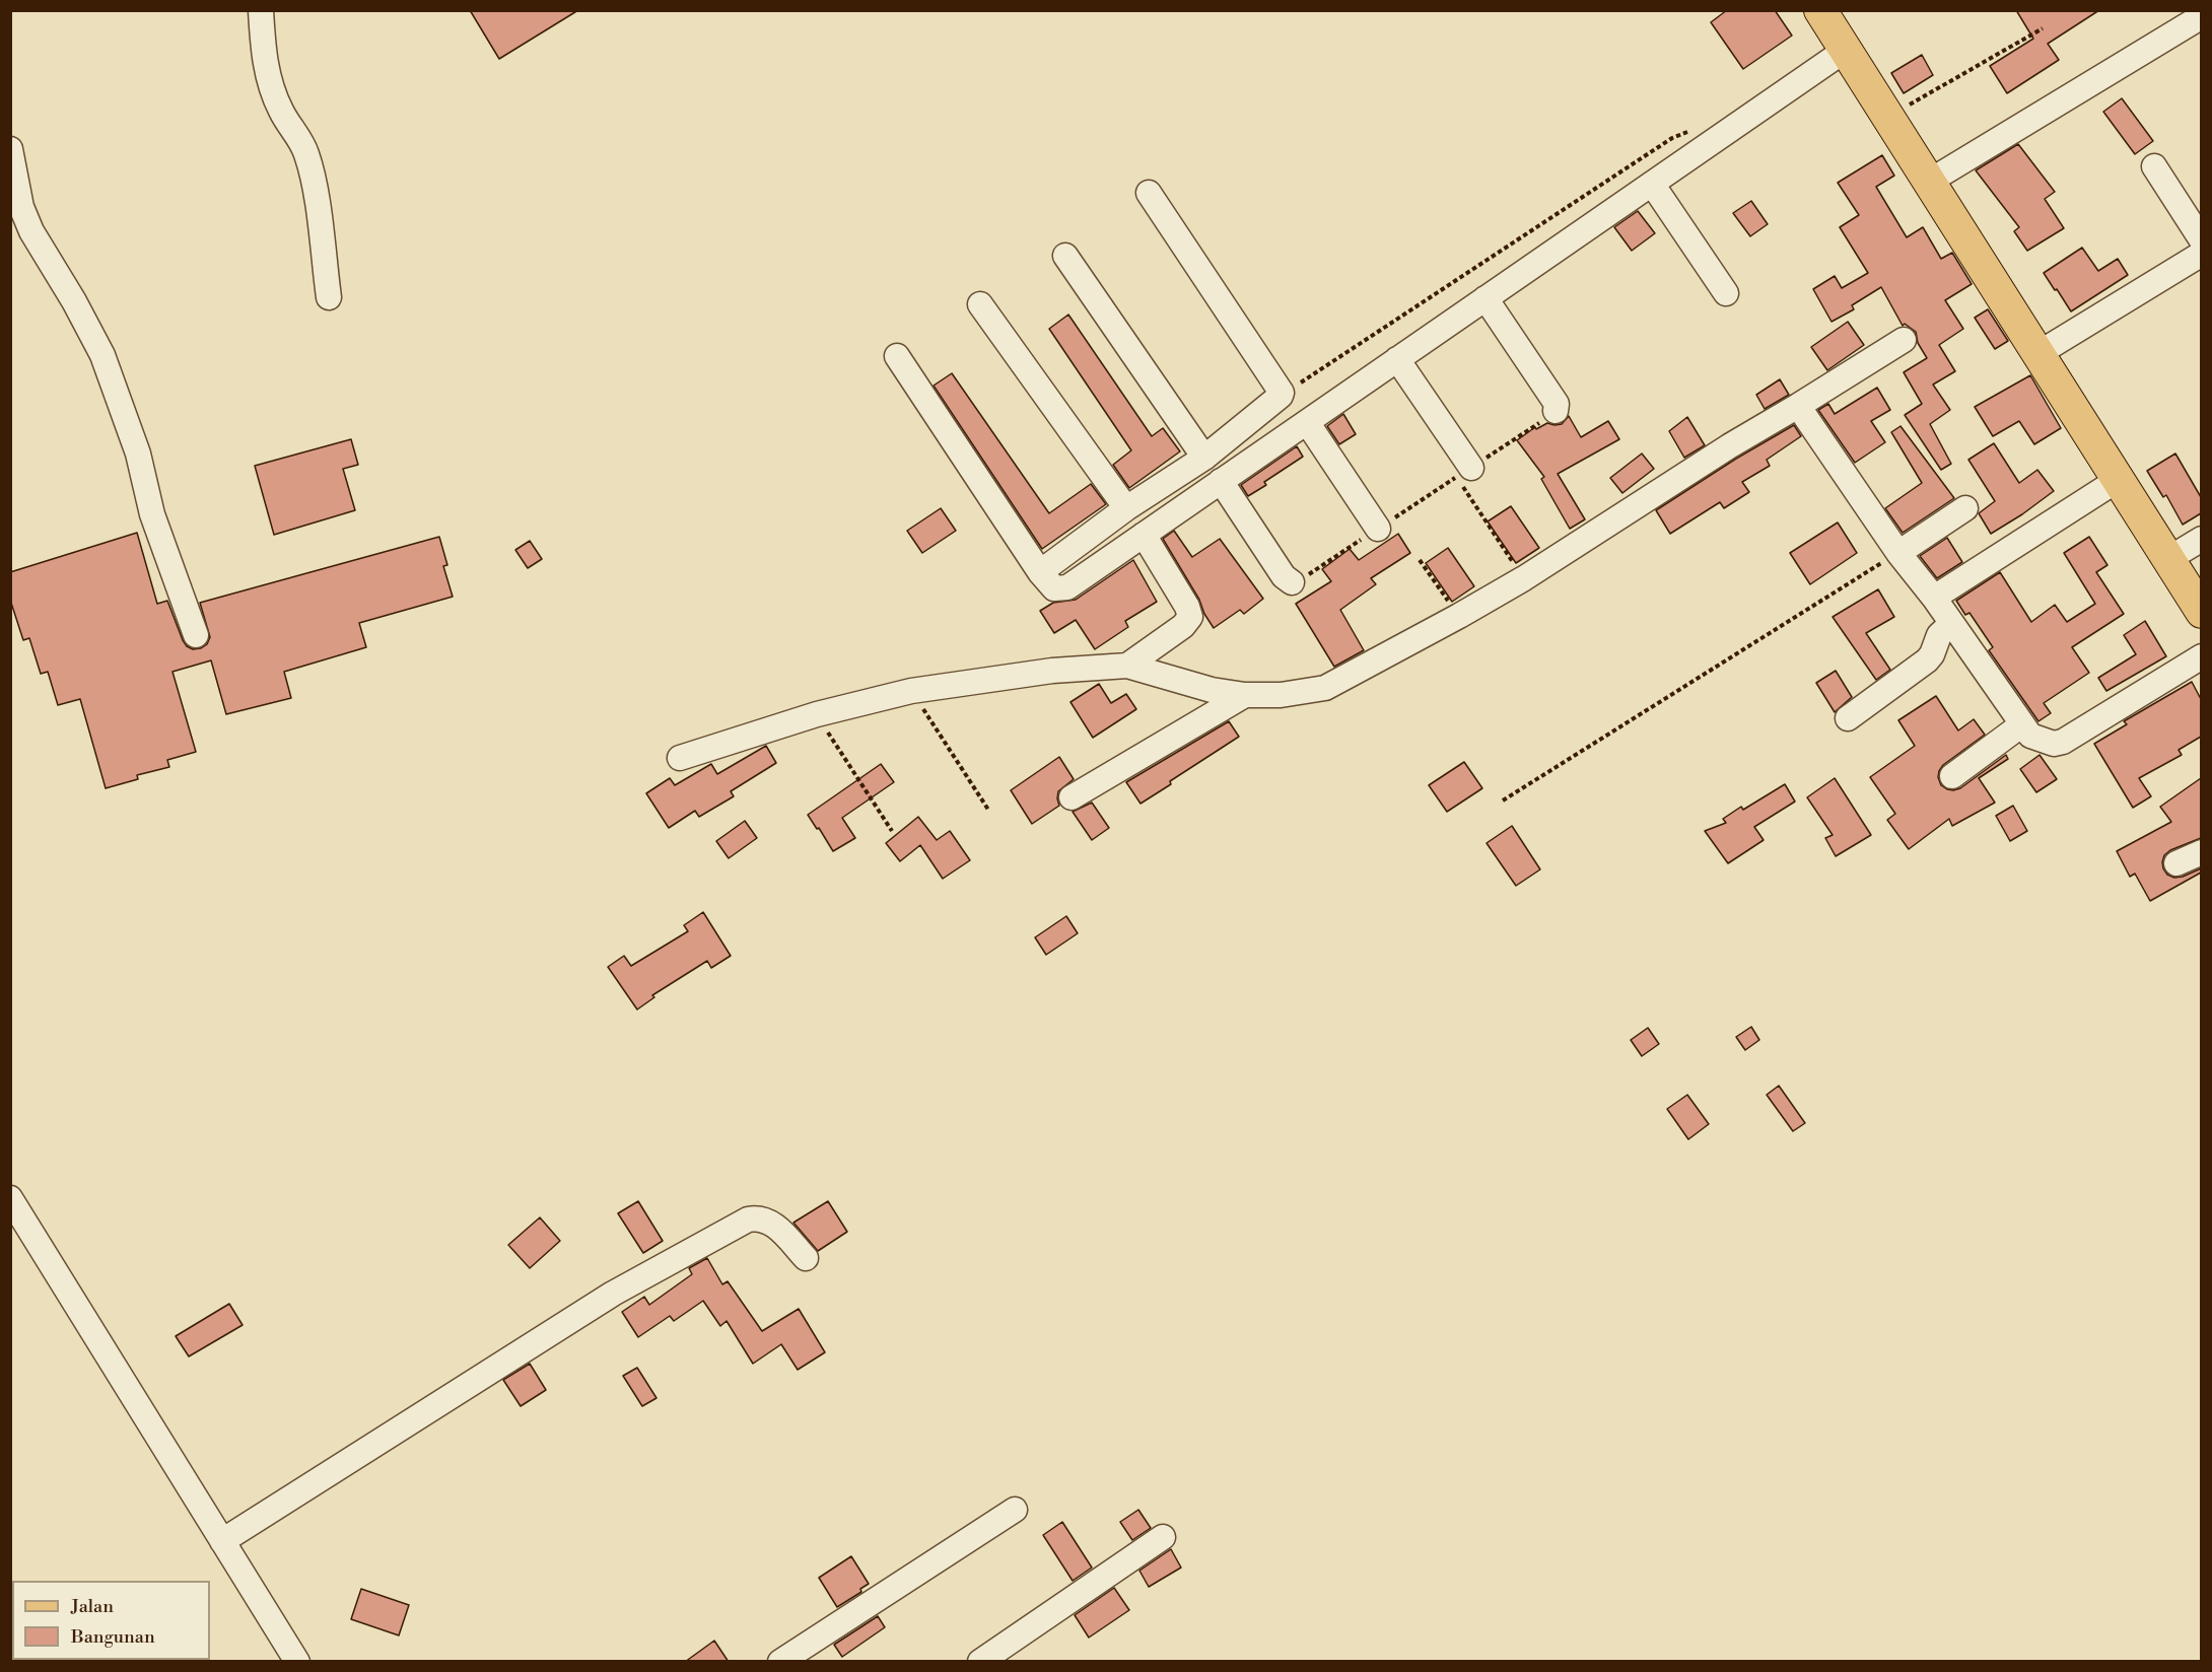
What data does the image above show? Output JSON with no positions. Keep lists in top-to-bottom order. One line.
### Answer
{"legend":["Jalan","Bangunan"]}
